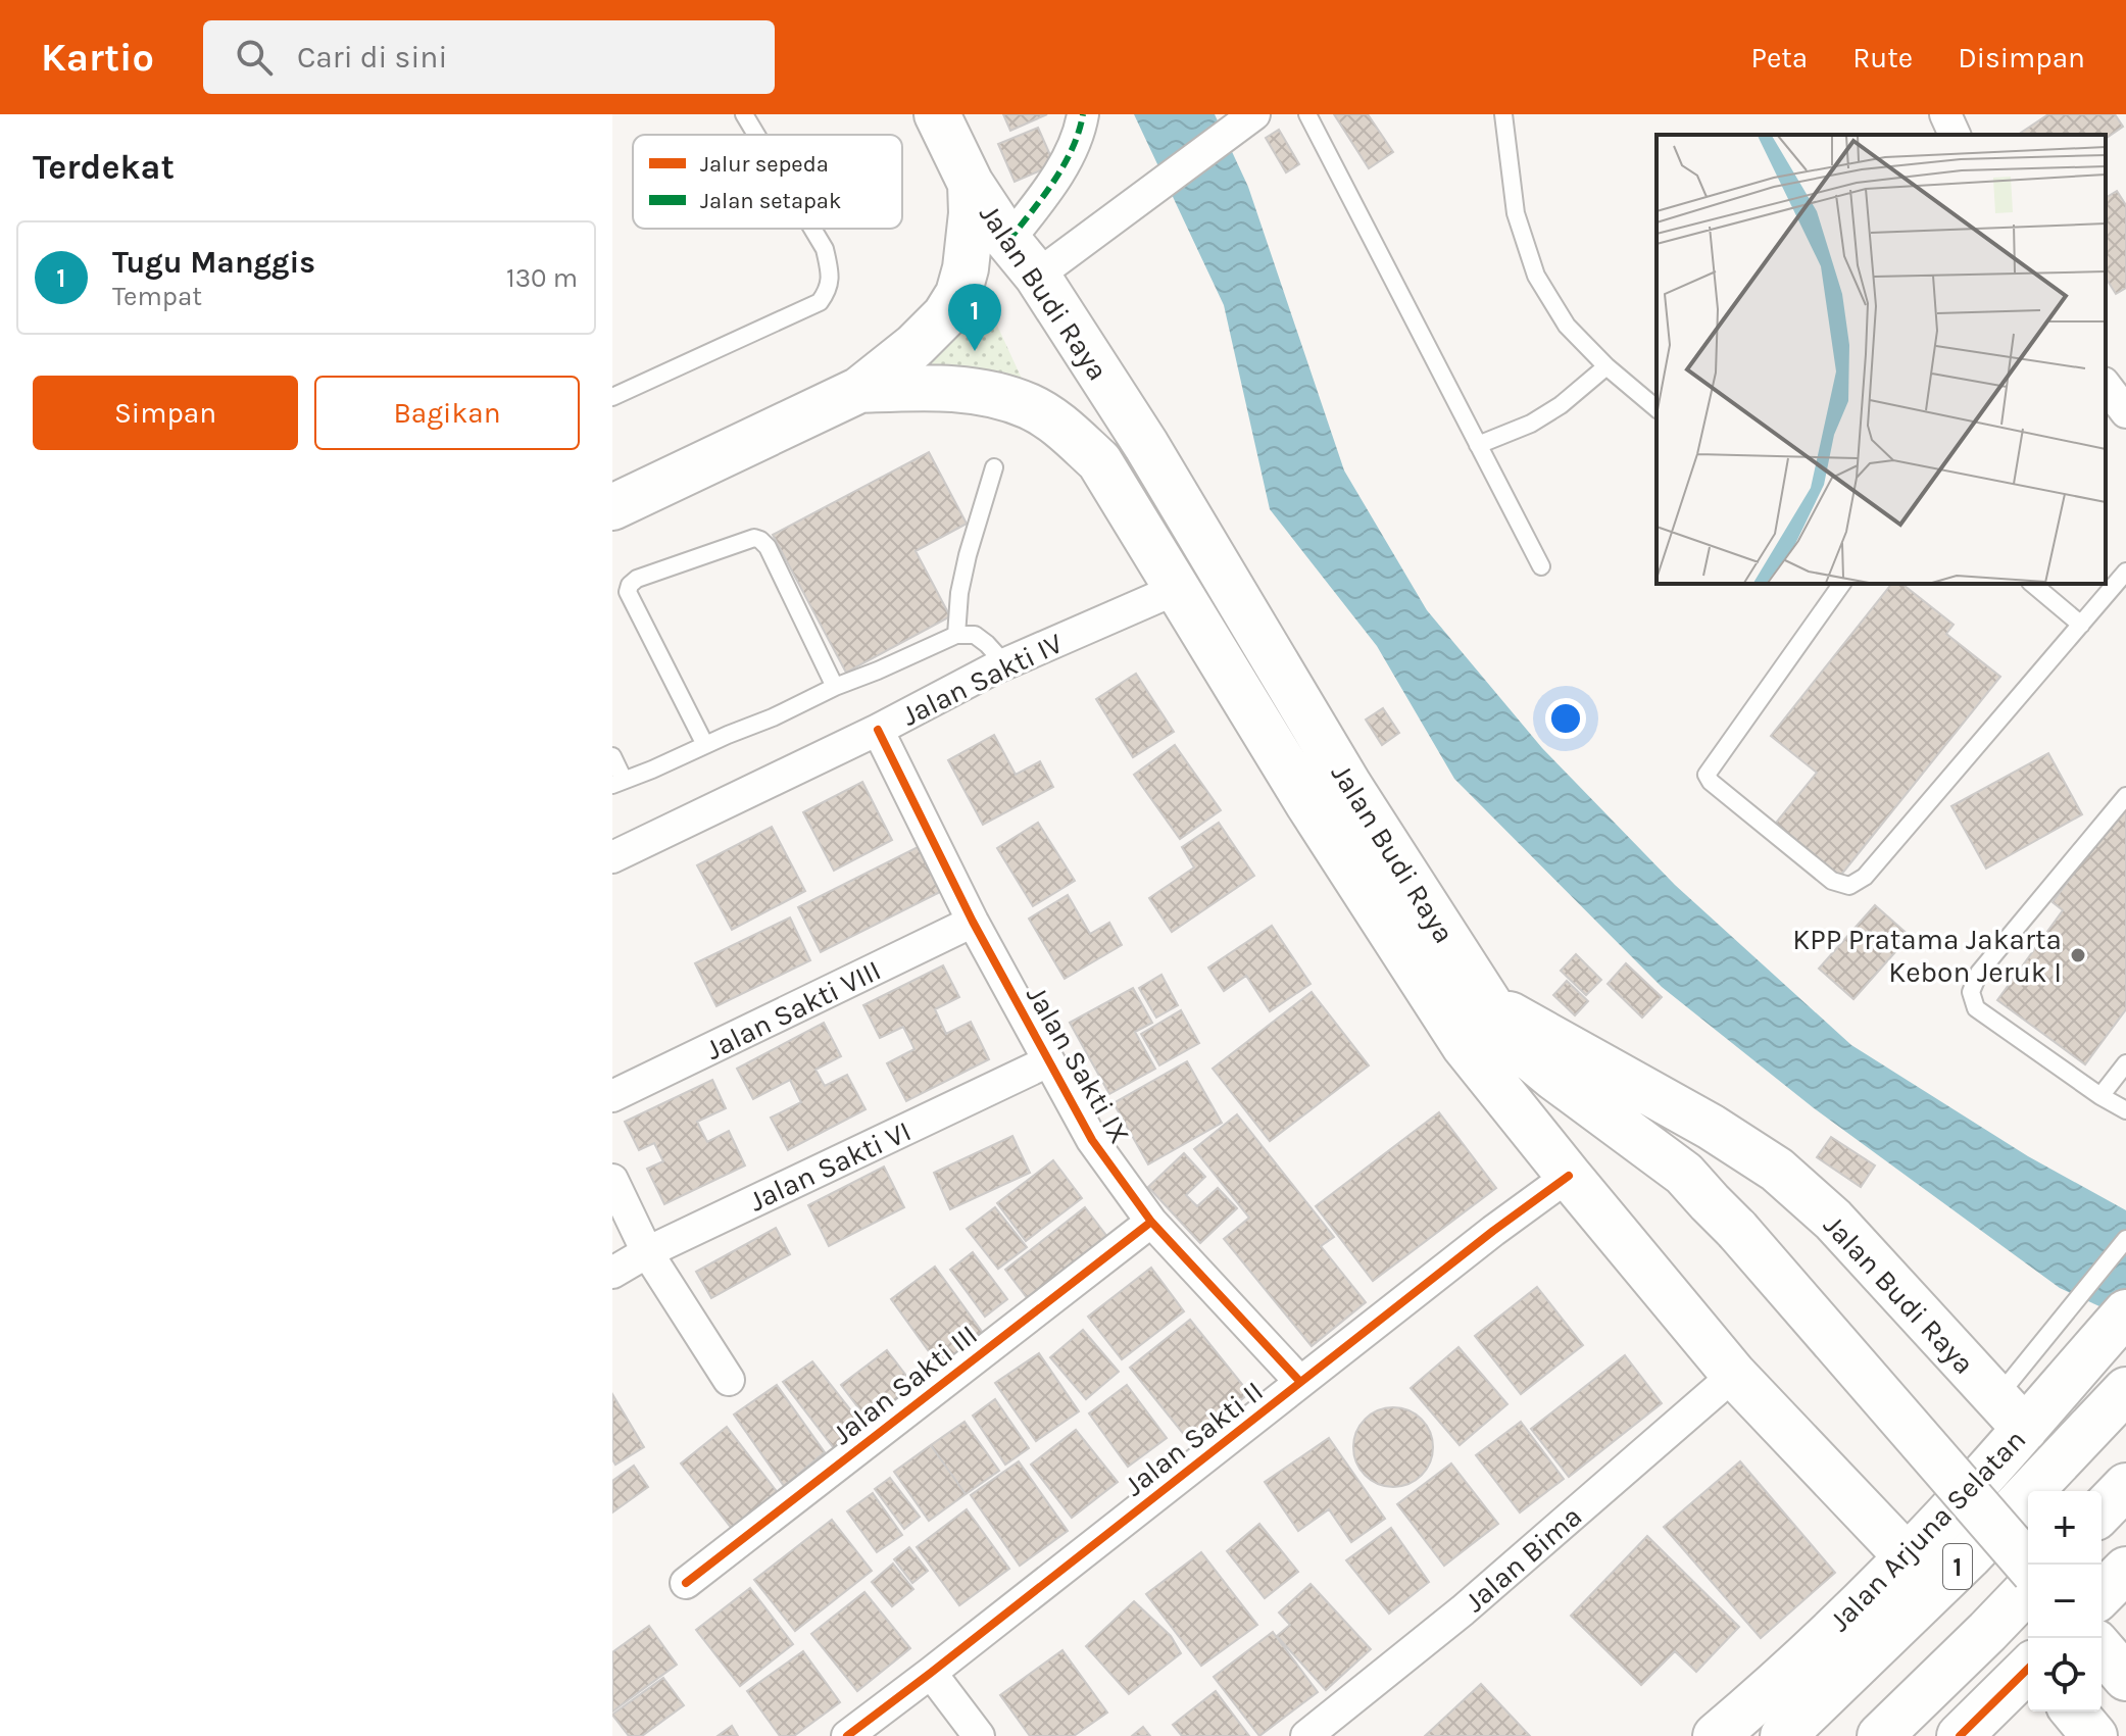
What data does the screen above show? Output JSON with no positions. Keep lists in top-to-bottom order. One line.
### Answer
{"streets":{"main road":["Jalan Budi Raya","Jalan Arjuna Selatan","1"],"street":["Jalan Sakti IV","Jalan Sakti VIII","Jalan Sakti IX","Jalan Sakti VI","Jalan Sakti III","Jalan Sakti II","Jalan Bima"]},"crossings":[["Jalan Budi Raya","Jalan Sakti IV"],["Jalan Budi Raya","Jalan Sakti II"],["Jalan Budi Raya","Jalan Arjuna Selatan"],["Jalan Budi Raya","Jalan Bima"],["Jalan Sakti IV","Jalan Sakti IX"],["Jalan Sakti VIII","Jalan Sakti IX"],["Jalan Sakti IX","Jalan Sakti VI"],["Jalan Sakti IX","Jalan Sakti III"],["Jalan Sakti IX","Jalan Sakti II"]],"places":["KPP Pratama Jakarta Kebon Jeruk I"],"legend":["Jalur sepeda","Jalan setapak"],"page":{"header":"Kartio","search":"Cari di sini","nav":["Peta","Rute","Disimpan"],"heading":"Terdekat","list":[{"mark":"1","name":"Tugu Manggis","note":"Tempat","value":"130 m"}],"pins":"1","buttons":["Simpan","Bagikan"],"map_buttons":["+","−"]}}
